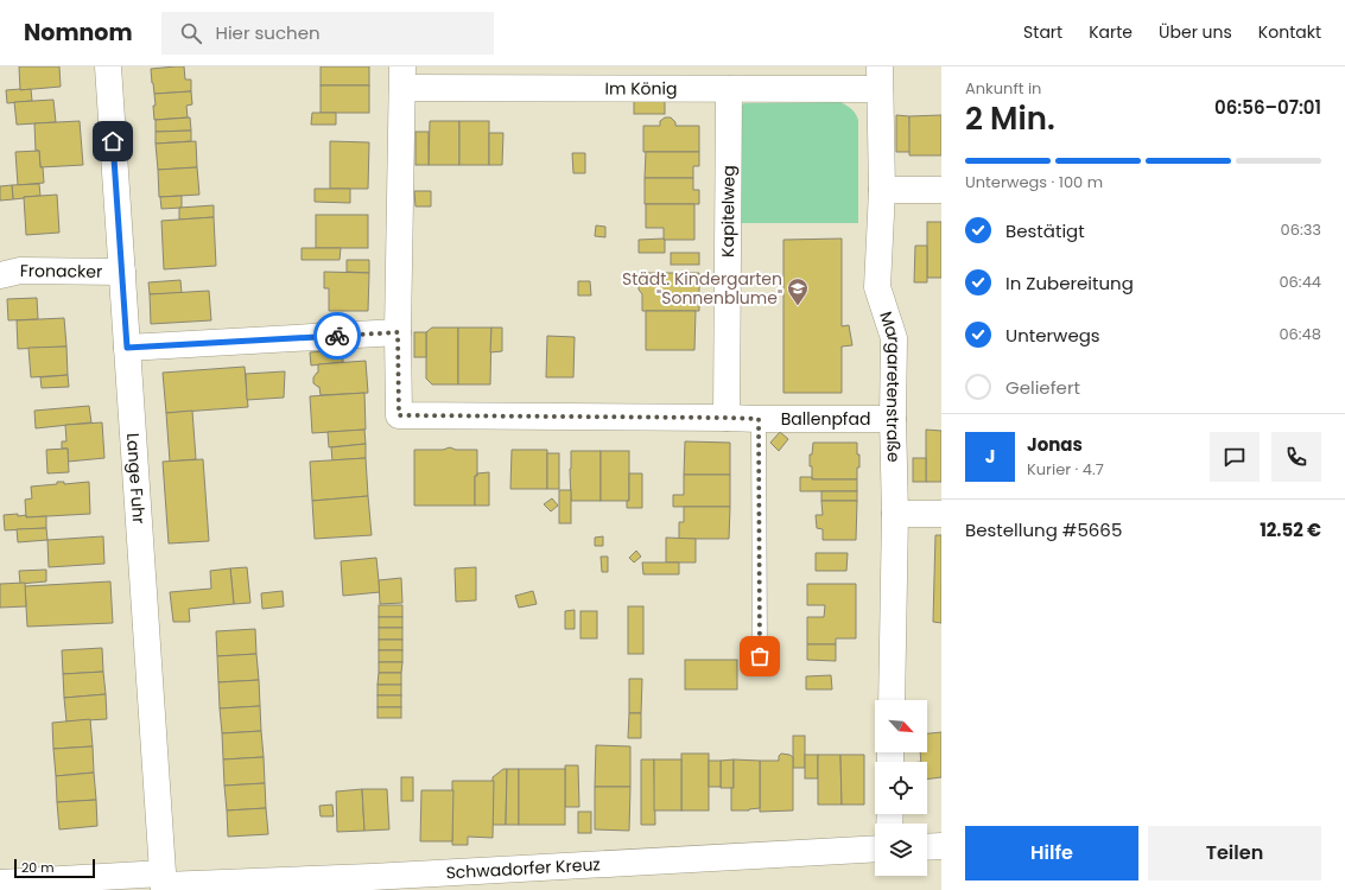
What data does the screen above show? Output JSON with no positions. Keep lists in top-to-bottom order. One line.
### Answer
{"streets":{"street":["Im König","Kapitelweg","Fronacker","Margaretenstraße","Ballenpfad","Lange Fuhr","Schwadorfer Kreuz"]},"crossings":[["Im König","Kapitelweg"],["Im König","Margaretenstraße"],["Im König","Ballenpfad"],["Kapitelweg","Ballenpfad"],["Fronacker","Lange Fuhr"],["Margaretenstraße","Ballenpfad"],["Lange Fuhr","Schwadorfer Kreuz"]],"places":{"school or university":["Städt. Kindergarten \"Sonnenblume\""]},"scale_bar":"20 m","north":"bottom right","page":{"header":"Nomnom","search":"Hier suchen","nav":["Start","Karte","Über uns","Kontakt"],"heading":["2 Min.","Ankunft in","06:56–07:01"],"panel":["Jonas","Kurier · 4.7","Bestellung #5665","12.52 €"],"bar":"Unterwegs · 100 m","list":[["Bestätigt","06:33"],["In Zubereitung","06:44"],["Unterwegs","06:48"],"Geliefert"],"round":"J","buttons":["Hilfe","Teilen"],"scale":"20 m"}}
